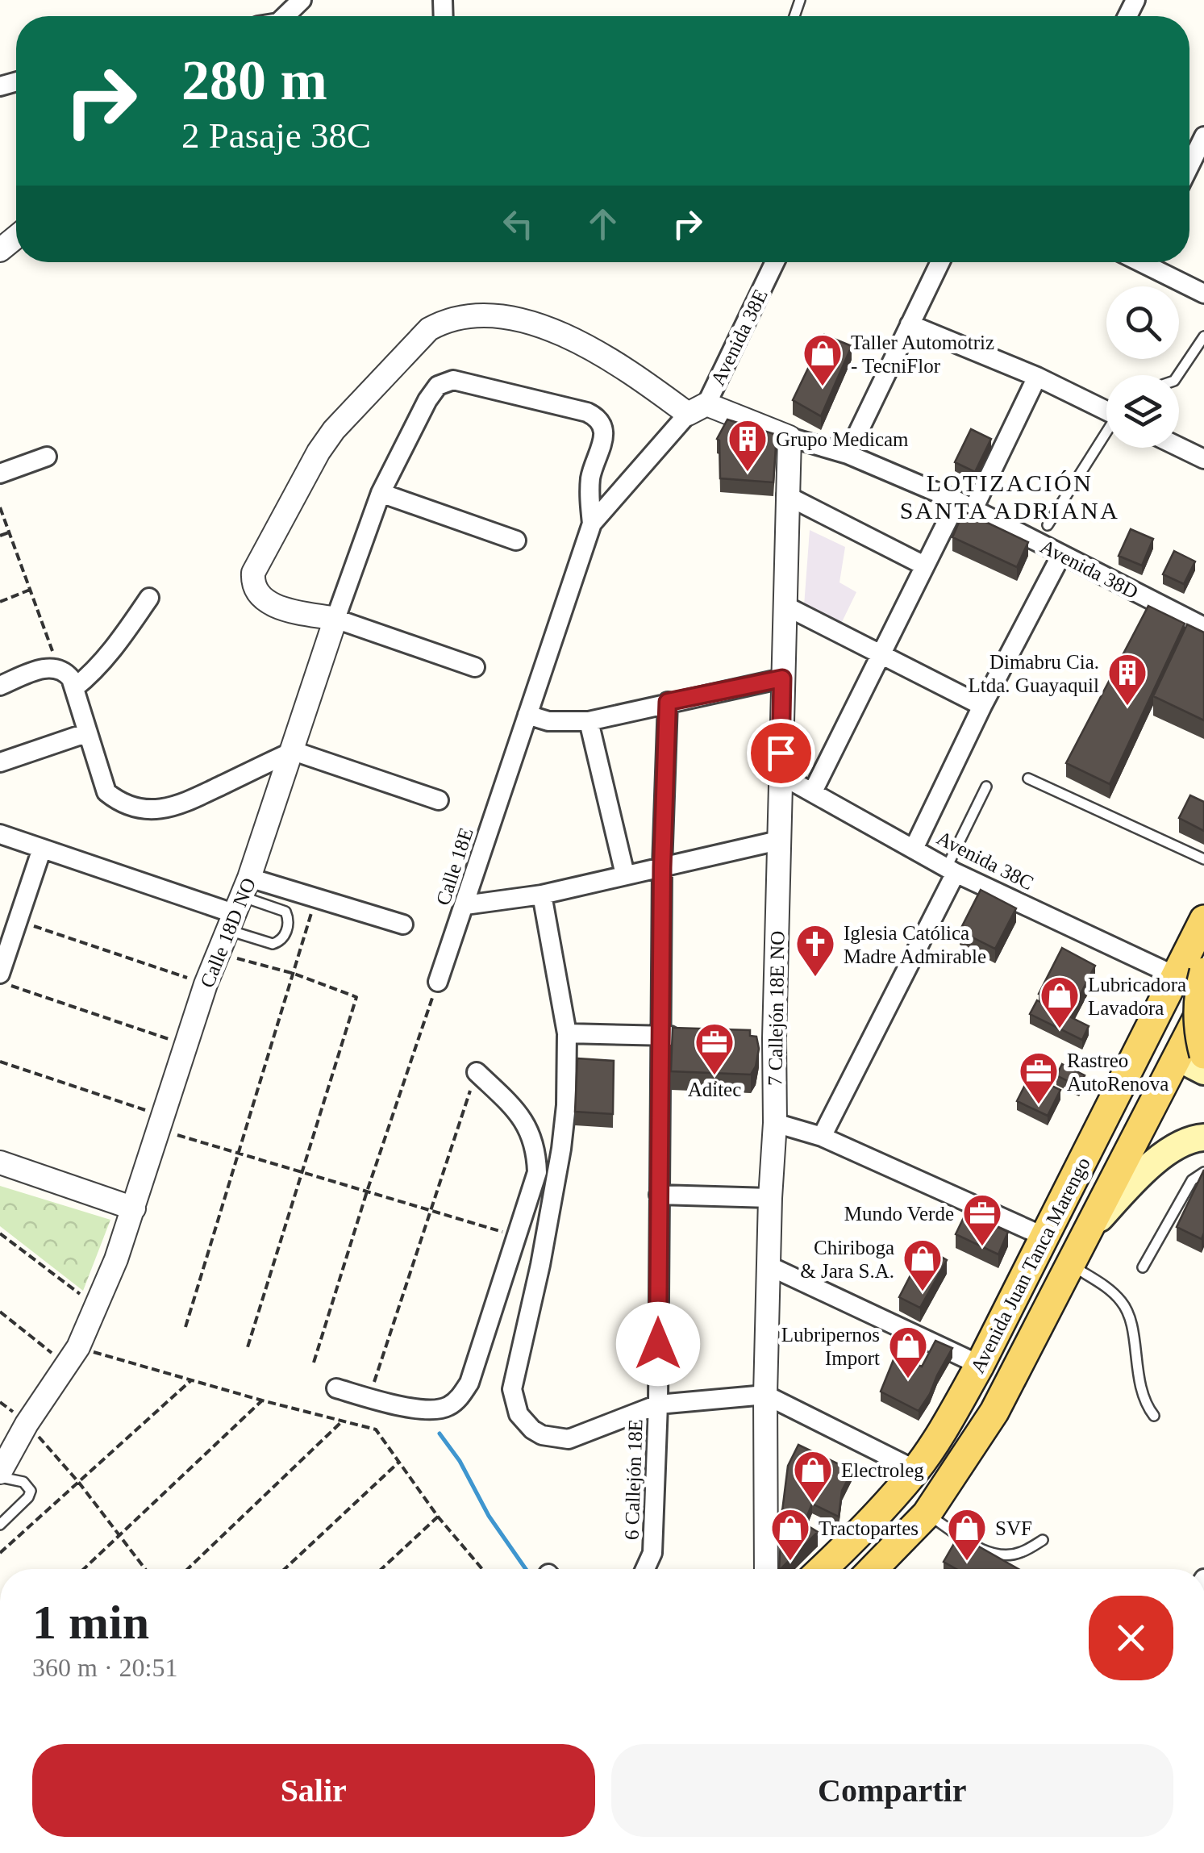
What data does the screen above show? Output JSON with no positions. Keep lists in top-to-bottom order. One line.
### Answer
{"streets":{"main road":["Avenida Juan Tanca Marengo"],"street":["Avenida 38E","Avenida 38D","Avenida 38C","Calle 18E","Calle 18D NO","7 Callejón 18E NO","6 Callejón 18E"]},"crossings":[["Avenida 38E","Avenida 38D"],["Avenida 38E","Calle 18E"],["Avenida 38D","Calle 18E"],["Avenida 38D","Calle 18D NO"],["Avenida 38D","7 Callejón 18E NO"],["Avenida 38C","7 Callejón 18E NO"],["Avenida 38C","Avenida Juan Tanca Marengo"],["Calle 18E","Calle 18D NO"]],"districts":["LOTIZACIÓN SANTA ADRIANA"],"places":{"shop":["Taller Automotriz - TecniFlor","Lubricadora Lavadora","Chiriboga & Jara S.A.","Lubripernos Import","Electroleg","Tractopartes","SVF"],"building":["Grupo Medicam","Dimabru Cia. Ltda. Guayaquil"],"church":["Iglesia Católica Madre Admirable"],"office":["Aditec","Rastreo AutoRenova","Mundo Verde"]},"page":{"turn":["280 m","2 Pasaje 38C"],"heading":["1 min","360 m · 20:51"],"buttons":["Salir","Compartir"]}}
